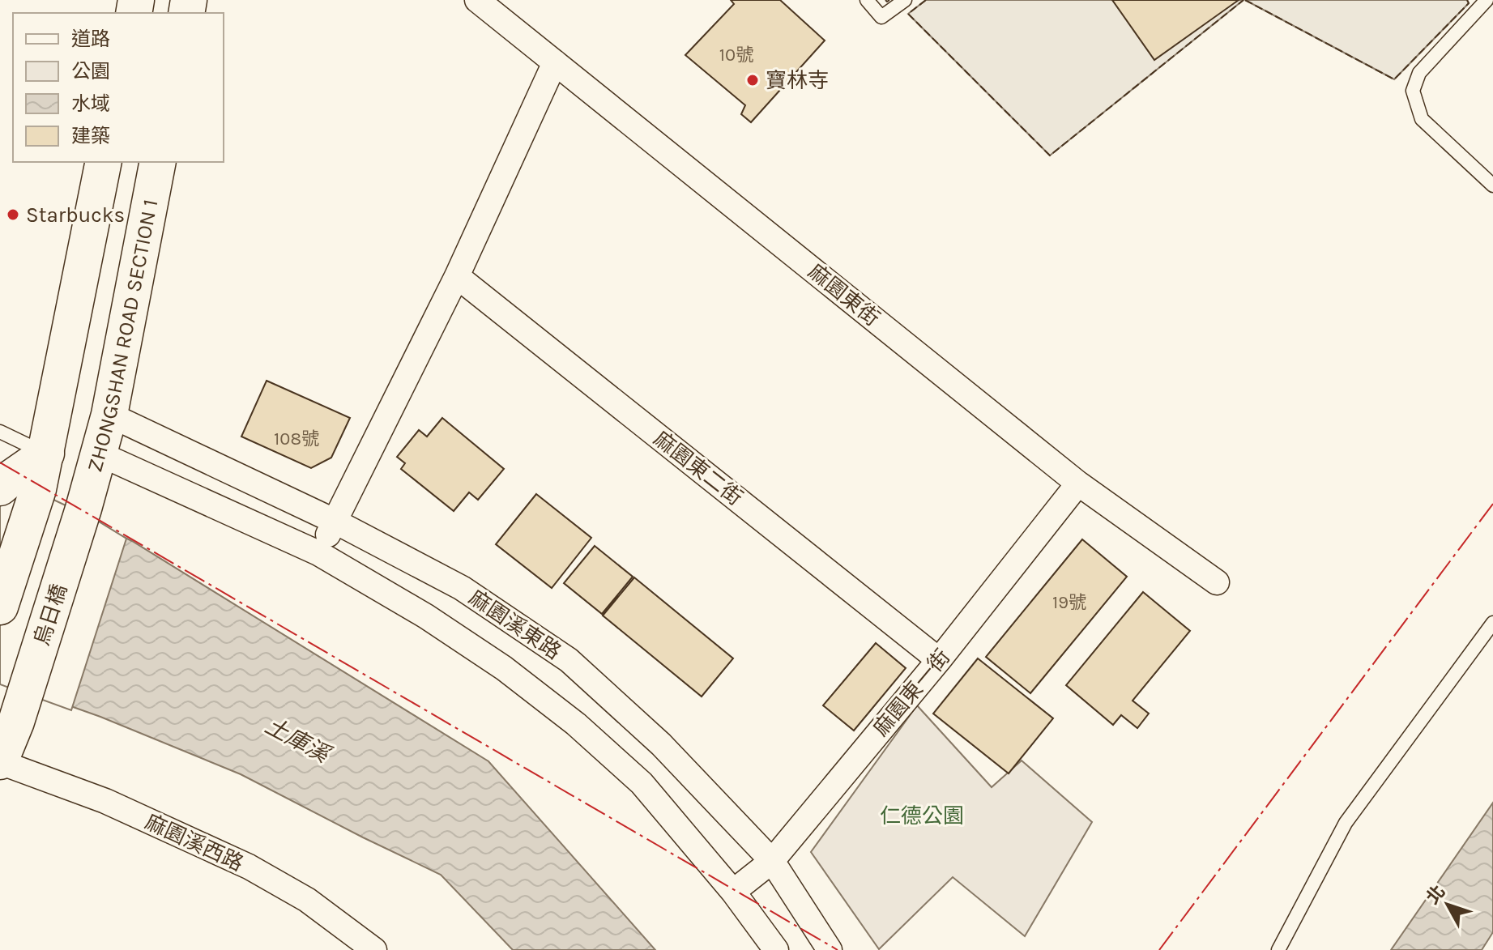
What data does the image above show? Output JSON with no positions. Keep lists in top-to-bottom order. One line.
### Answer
{"streets":{"main road":["ZHONGSHAN ROAD SECTION 1","烏日橋"],"street":["麻園東街","麻園東二街","麻園溪東路","麻園東一街","麻園溪西路"]},"crossings":[["麻園東街","麻園東一街"],["ZHONGSHAN ROAD SECTION 1","烏日橋"],["ZHONGSHAN ROAD SECTION 1","麻園溪東路"],["麻園東二街","麻園東一街"],["烏日橋","麻園溪西路"],["麻園溪東路","麻園東一街"]],"water":["土庫溪"],"parks":["仁德公園"],"places":["寶林寺","Starbucks"],"house_numbers":["10號","108號","19號"],"legend":["道路","公園","水域","建築"],"north":"top left"}
